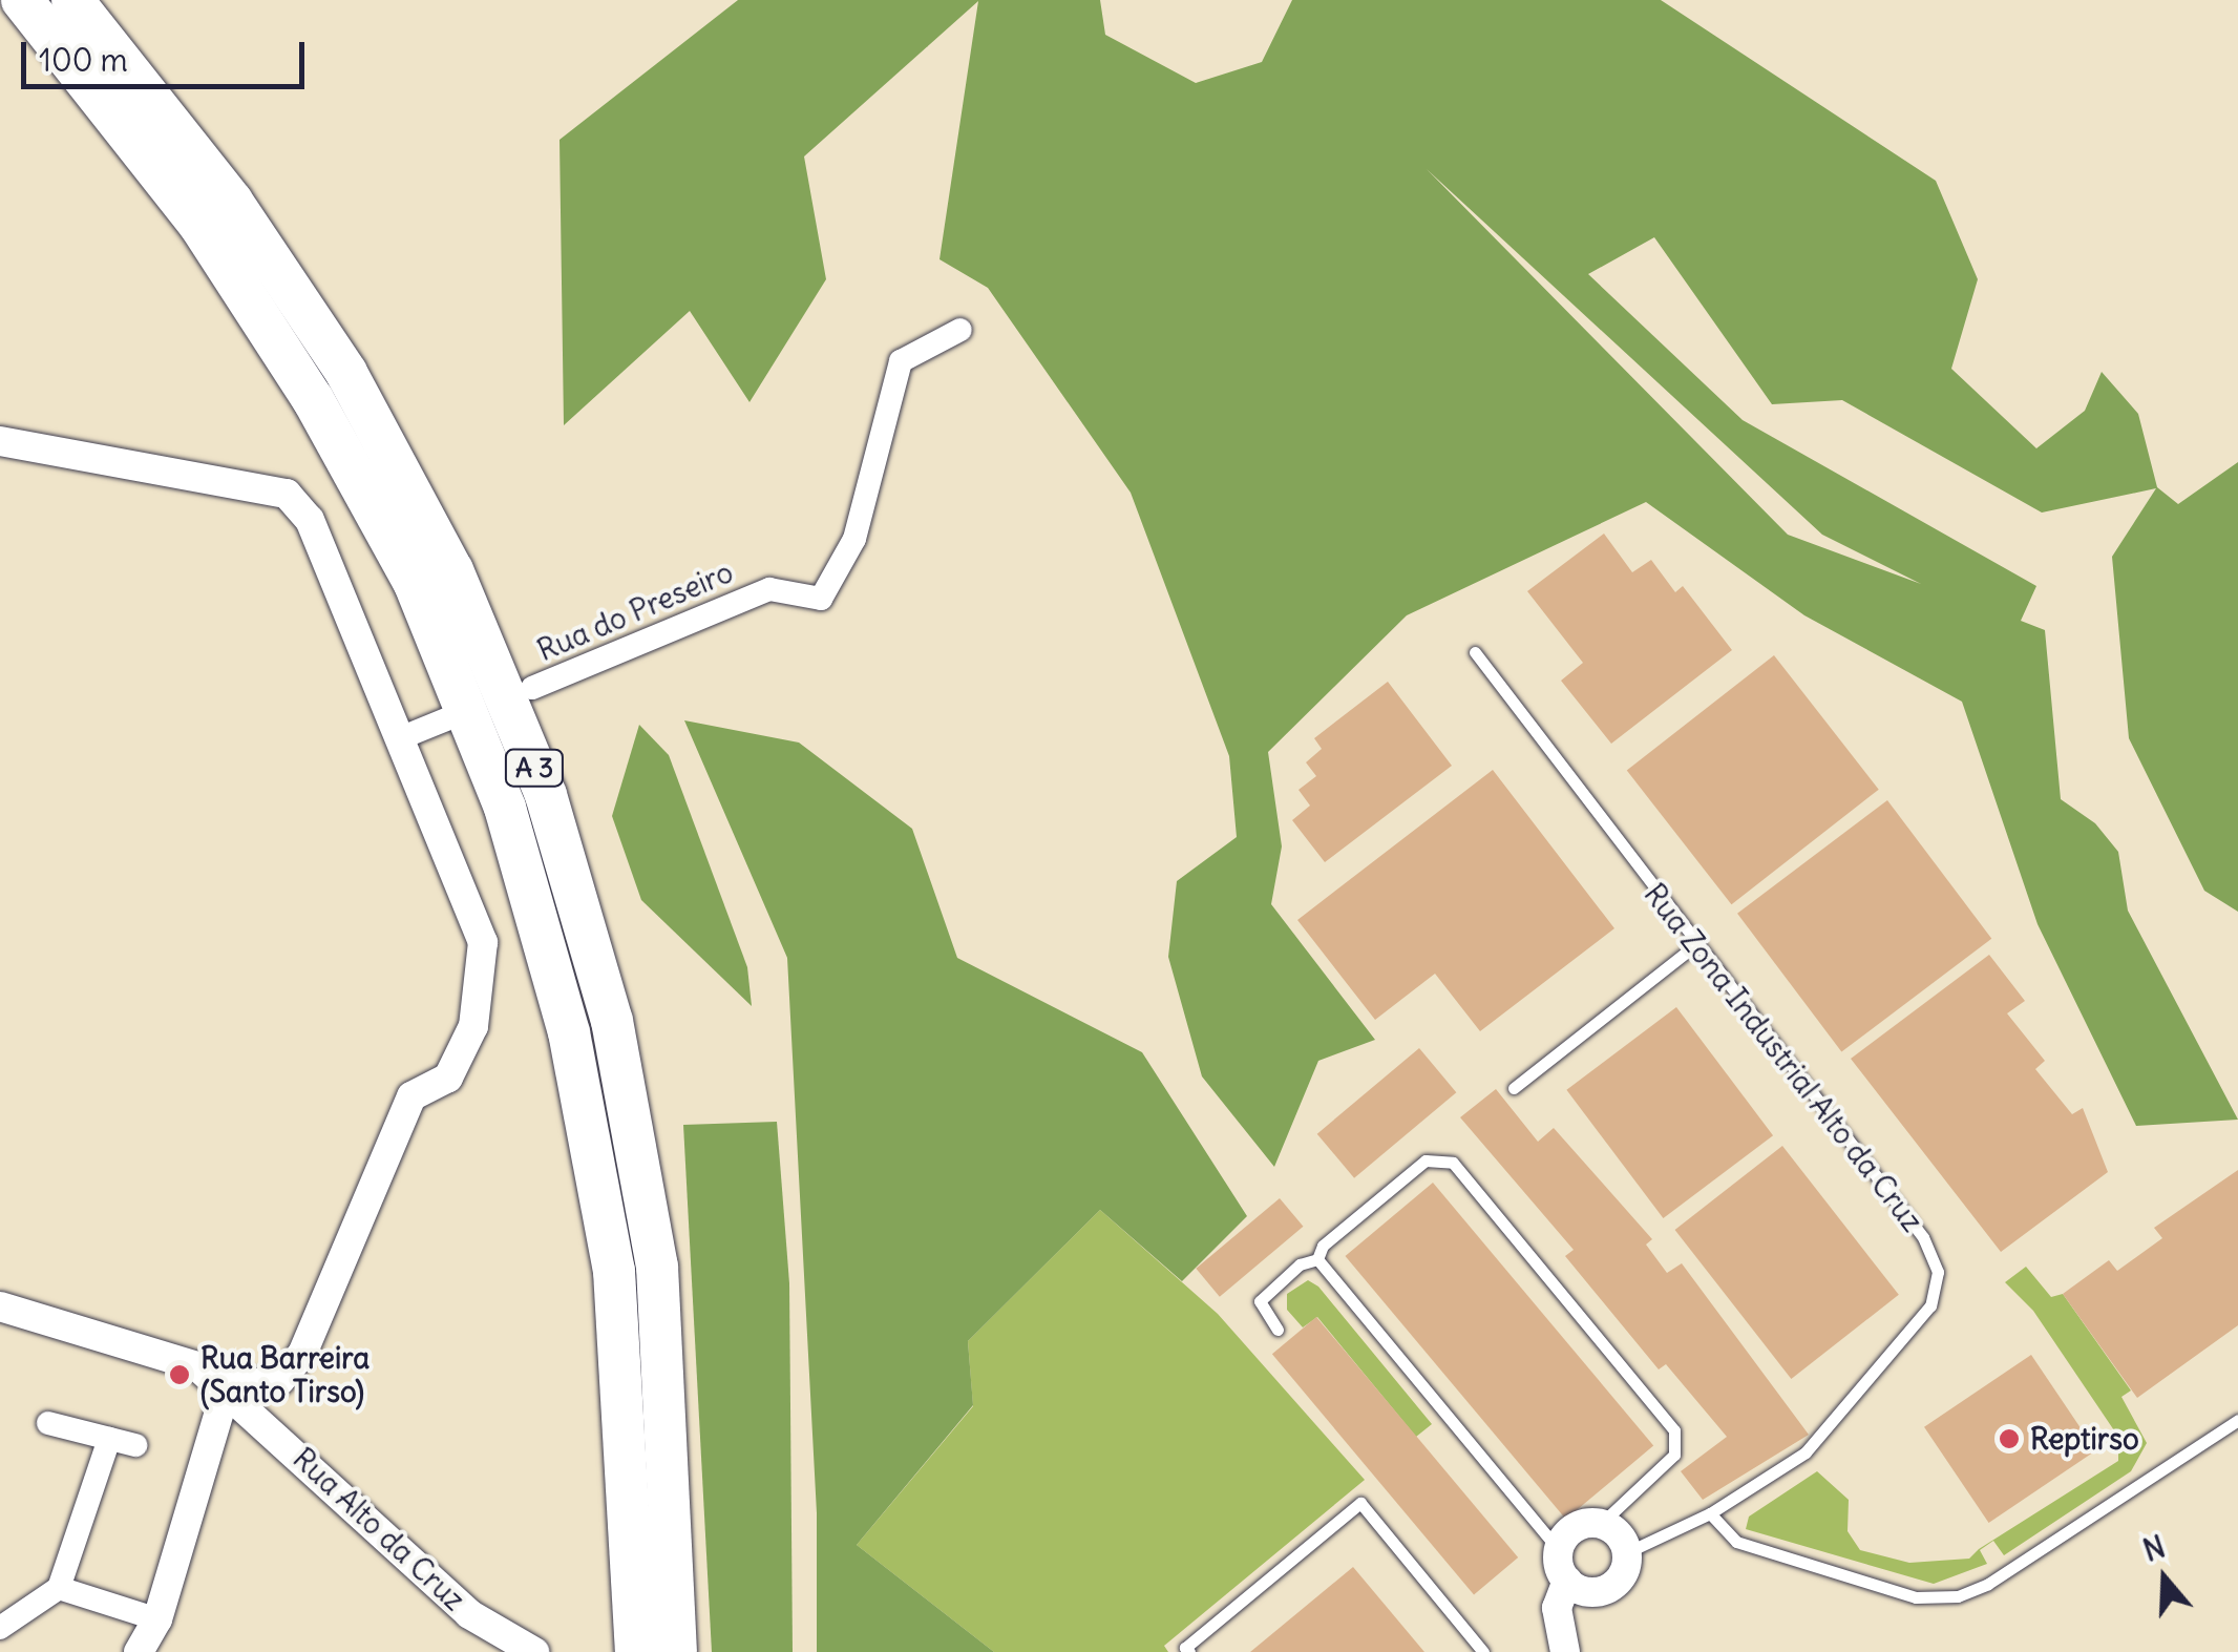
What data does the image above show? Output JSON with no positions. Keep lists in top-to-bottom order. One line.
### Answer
{"streets":{"highway":["A 3"],"street":["Rua do Preseiro","Rua Alto da Cruz"],"lane":["Rua Zona Industrial Alto da Cruz"]},"places":["Rua Barreira (Santo Tirso)","Reptirso"],"scale_bar":"100 m","north":"top"}
